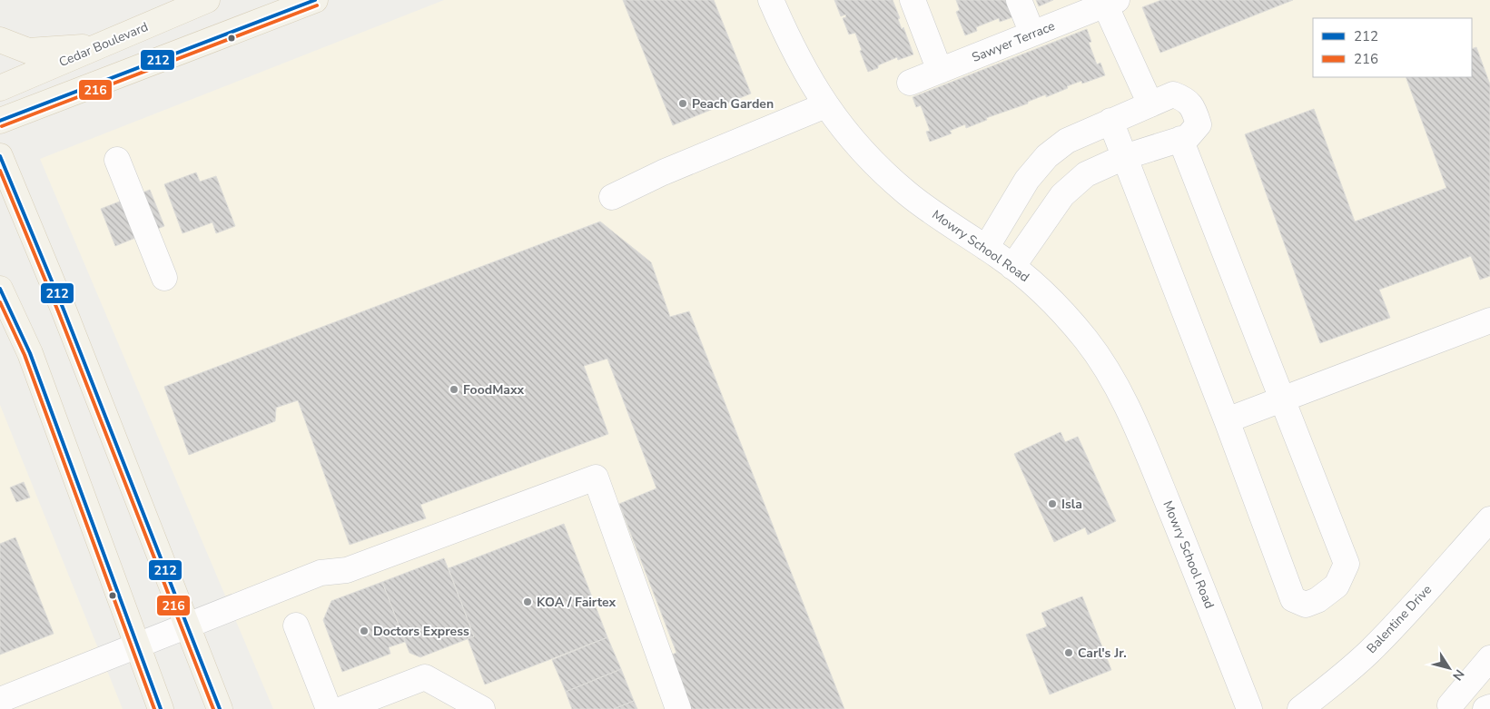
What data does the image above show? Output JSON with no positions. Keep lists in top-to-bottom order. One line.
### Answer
{"streets":{"main road":["Cedar Boulevard"],"street":["Sawyer Terrace","Mowry School Road","Balentine Drive"]},"places":["Peach Garden","FoodMaxx","Isla","KOA / Fairtex","Doctors Express","Carl's Jr."],"lines":["transit line 212","transit line 216"],"legend":["212","216"],"north":"bottom right"}
